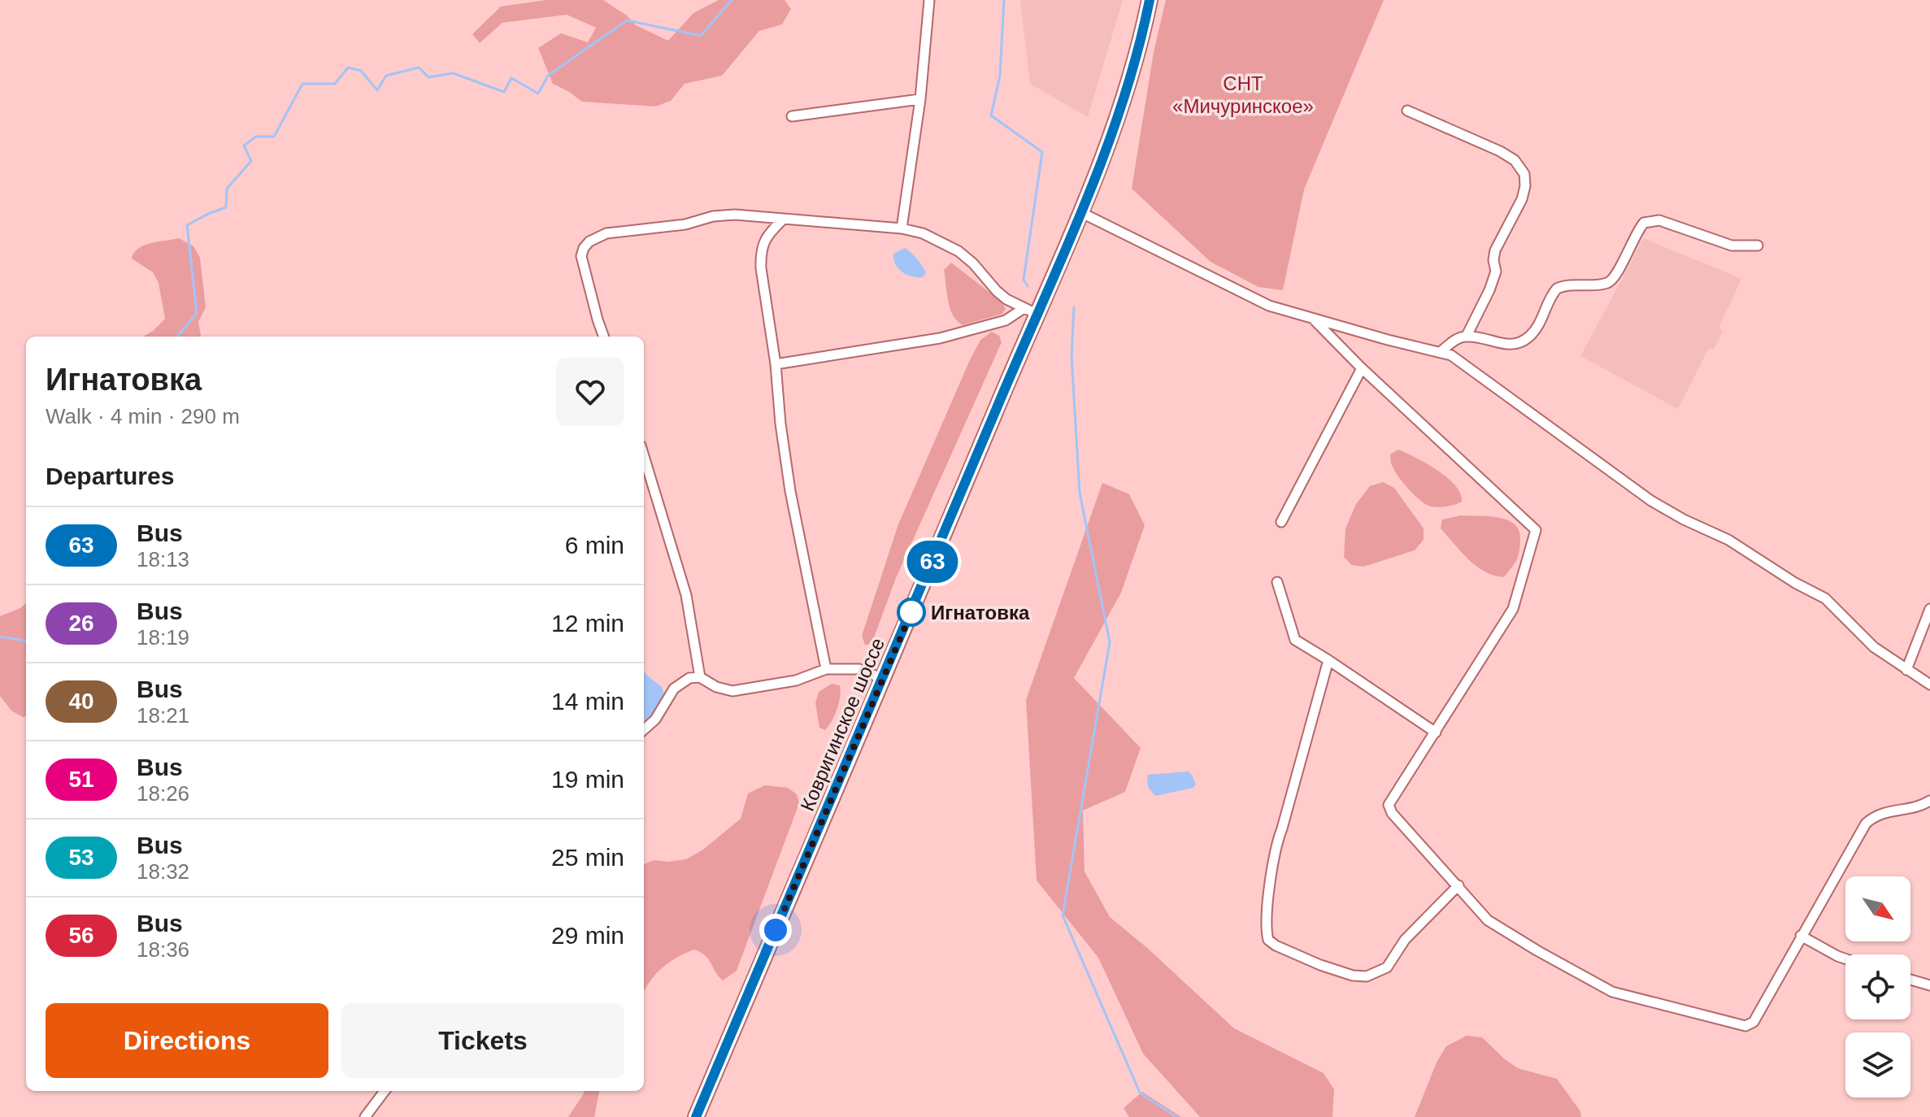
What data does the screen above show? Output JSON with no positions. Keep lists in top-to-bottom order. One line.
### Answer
{"streets":{"main road":["Ковригинское шоссе"]},"parks":["СНТ «Мичуринское»"],"places":["Игнатовка"],"lines":["bus line 63"],"north":"bottom right","page":{"on_map":"63","heading":[["Игнатовка","Walk · 4 min · 290 m"],"Departures"],"list":[{"mark":"63","name":"Bus","note":"18:13","value":"6 min"},{"mark":"26","name":"Bus","note":"18:19","value":"12 min"},{"mark":"40","name":"Bus","note":"18:21","value":"14 min"},{"mark":"51","name":"Bus","note":"18:26","value":"19 min"},{"mark":"53","name":"Bus","note":"18:32","value":"25 min"},{"mark":"56","name":"Bus","note":"18:36","value":"29 min"}],"buttons":["Directions","Tickets"]}}
